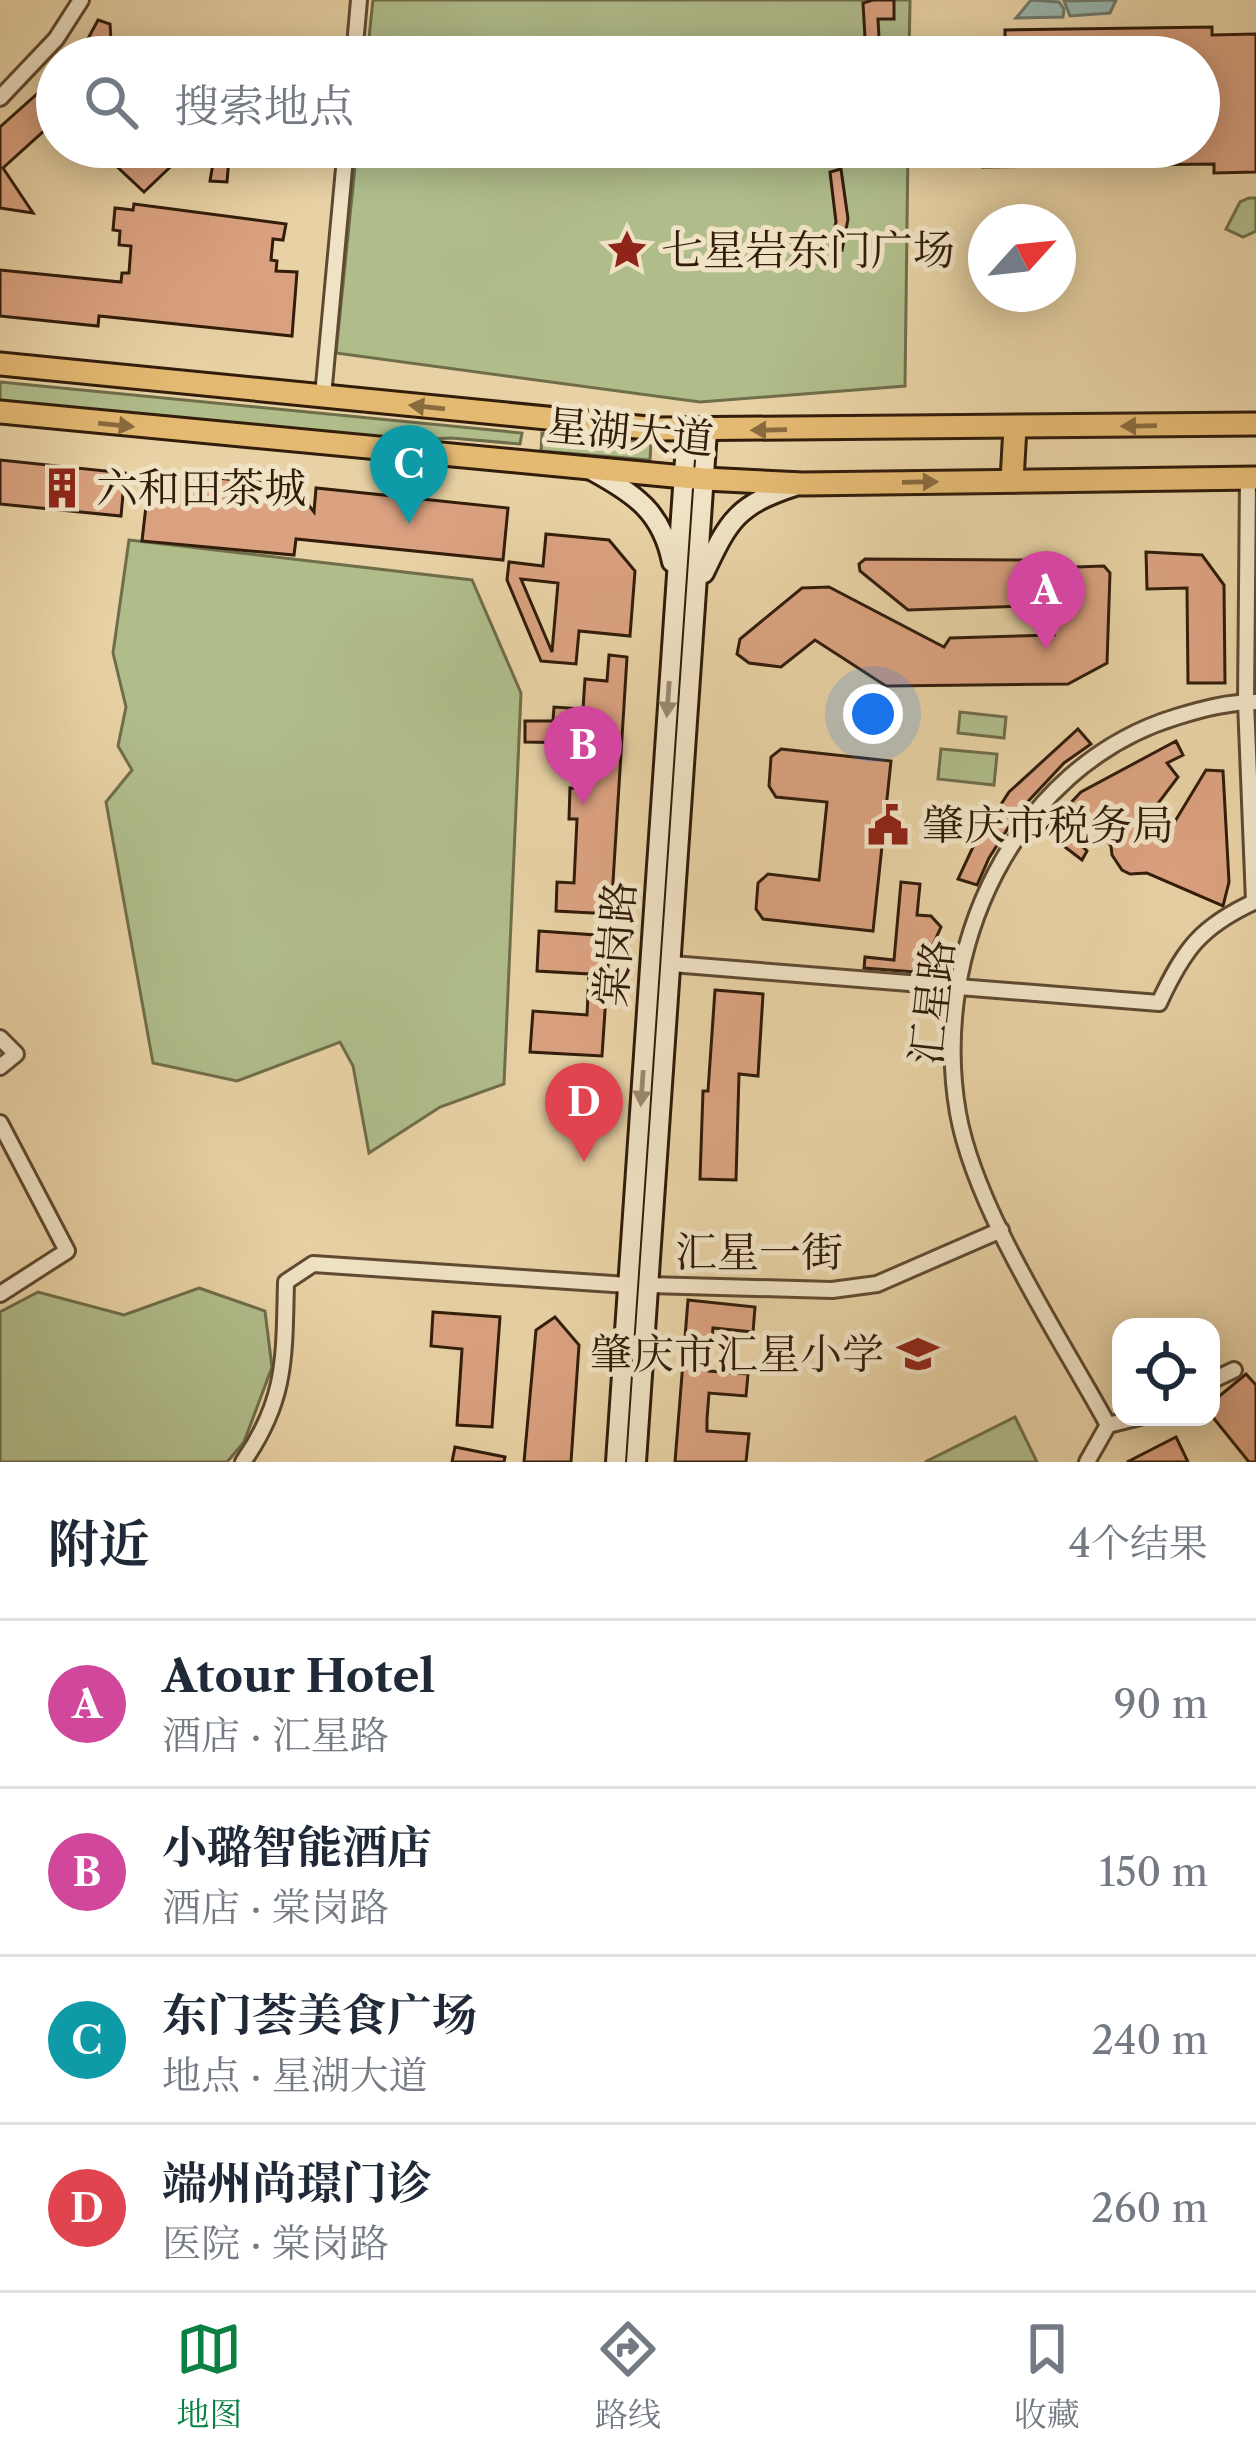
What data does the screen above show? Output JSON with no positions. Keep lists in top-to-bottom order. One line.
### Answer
{"streets":{"main road":["星湖大道","棠岗路"],"street":["汇星路","汇星一街"]},"crossings":[["星湖大道","棠岗路"],["棠岗路","汇星一街"],["汇星路","汇星一街"]],"places":{"place":["七星岩东门广场"],"building":["六和田茶城"],"public building":["肇庆市税务局"],"school or university":["肇庆市汇星小学"]},"north":"top right","page":{"search":"搜索地点","pins":["C","A","B","D"],"heading":["附近","4个结果"],"list":[{"mark":"A","name":"Atour Hotel","note":"酒店 · 汇星路","value":"90 m"},{"mark":"B","name":"小璐智能酒店","note":"酒店 · 棠岗路","value":"150 m"},{"mark":"C","name":"东门荟美食广场","note":"地点 · 星湖大道","value":"240 m"},{"mark":"D","name":"端州尚璟门诊","note":"医院 · 棠岗路","value":"260 m"}],"nav":["地图","路线","收藏"]}}
